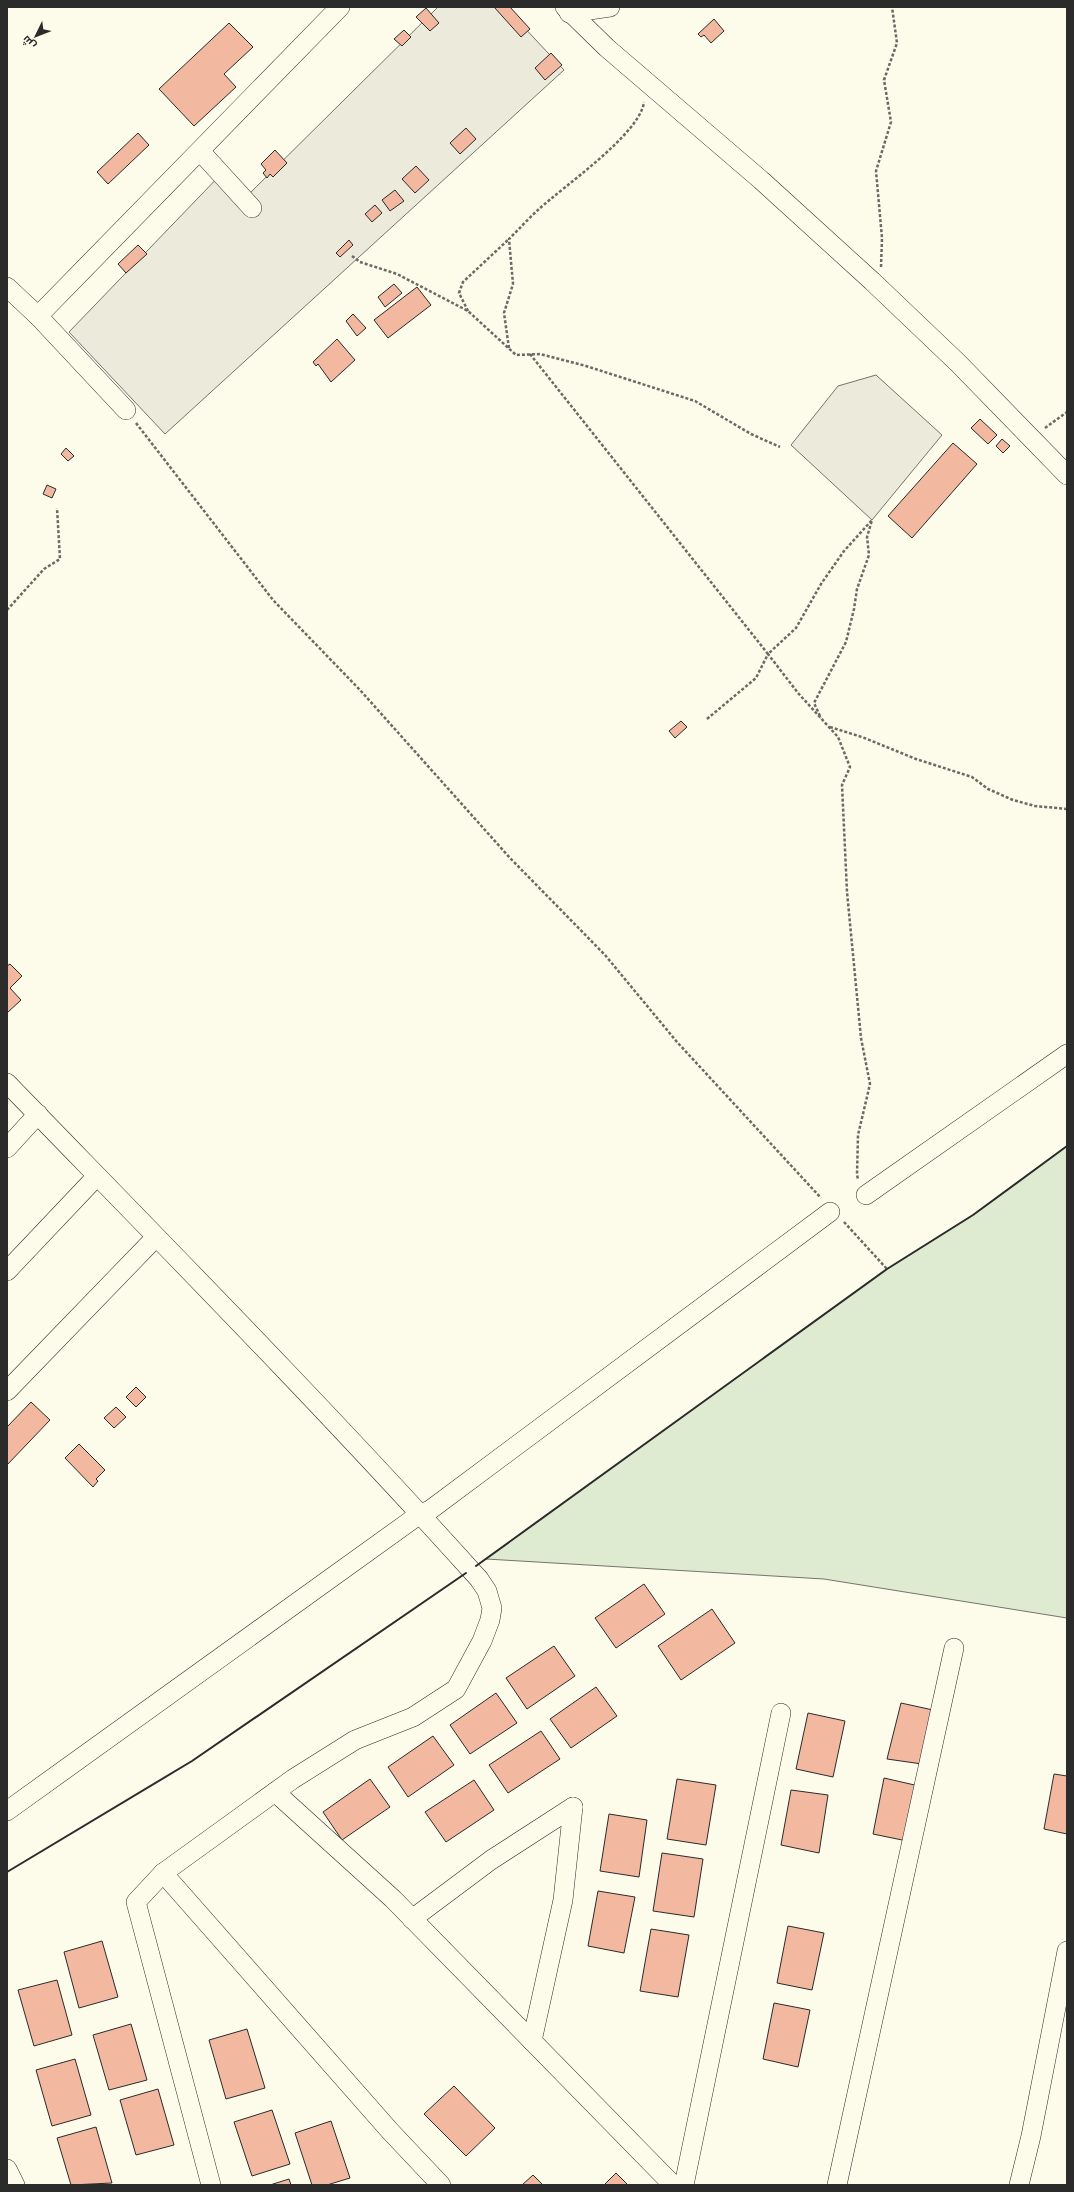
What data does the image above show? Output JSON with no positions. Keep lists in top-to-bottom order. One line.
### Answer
{"north":"bottom left"}
